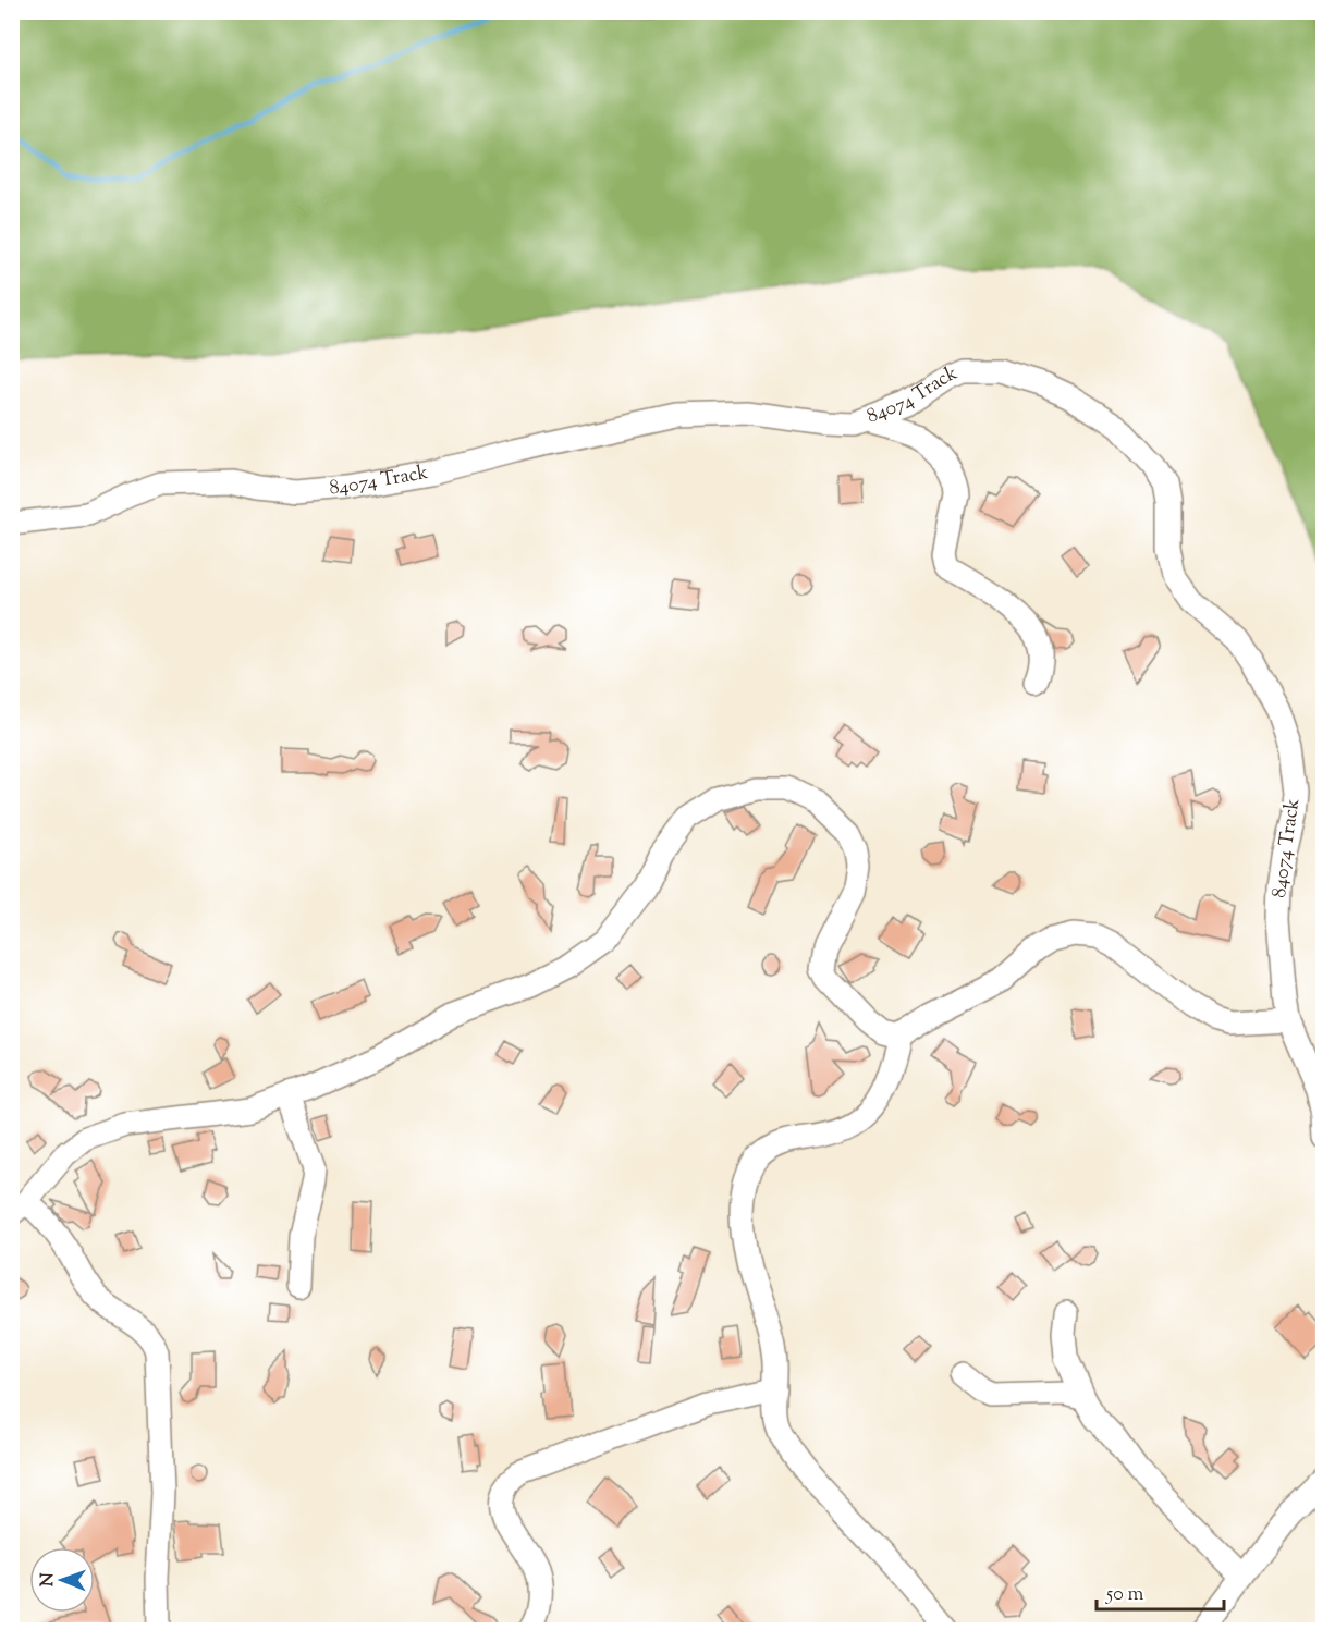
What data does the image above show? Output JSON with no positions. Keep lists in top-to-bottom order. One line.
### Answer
{"streets":{"street":["84074 Track"]},"scale_bar":"50 m","north":"left"}
